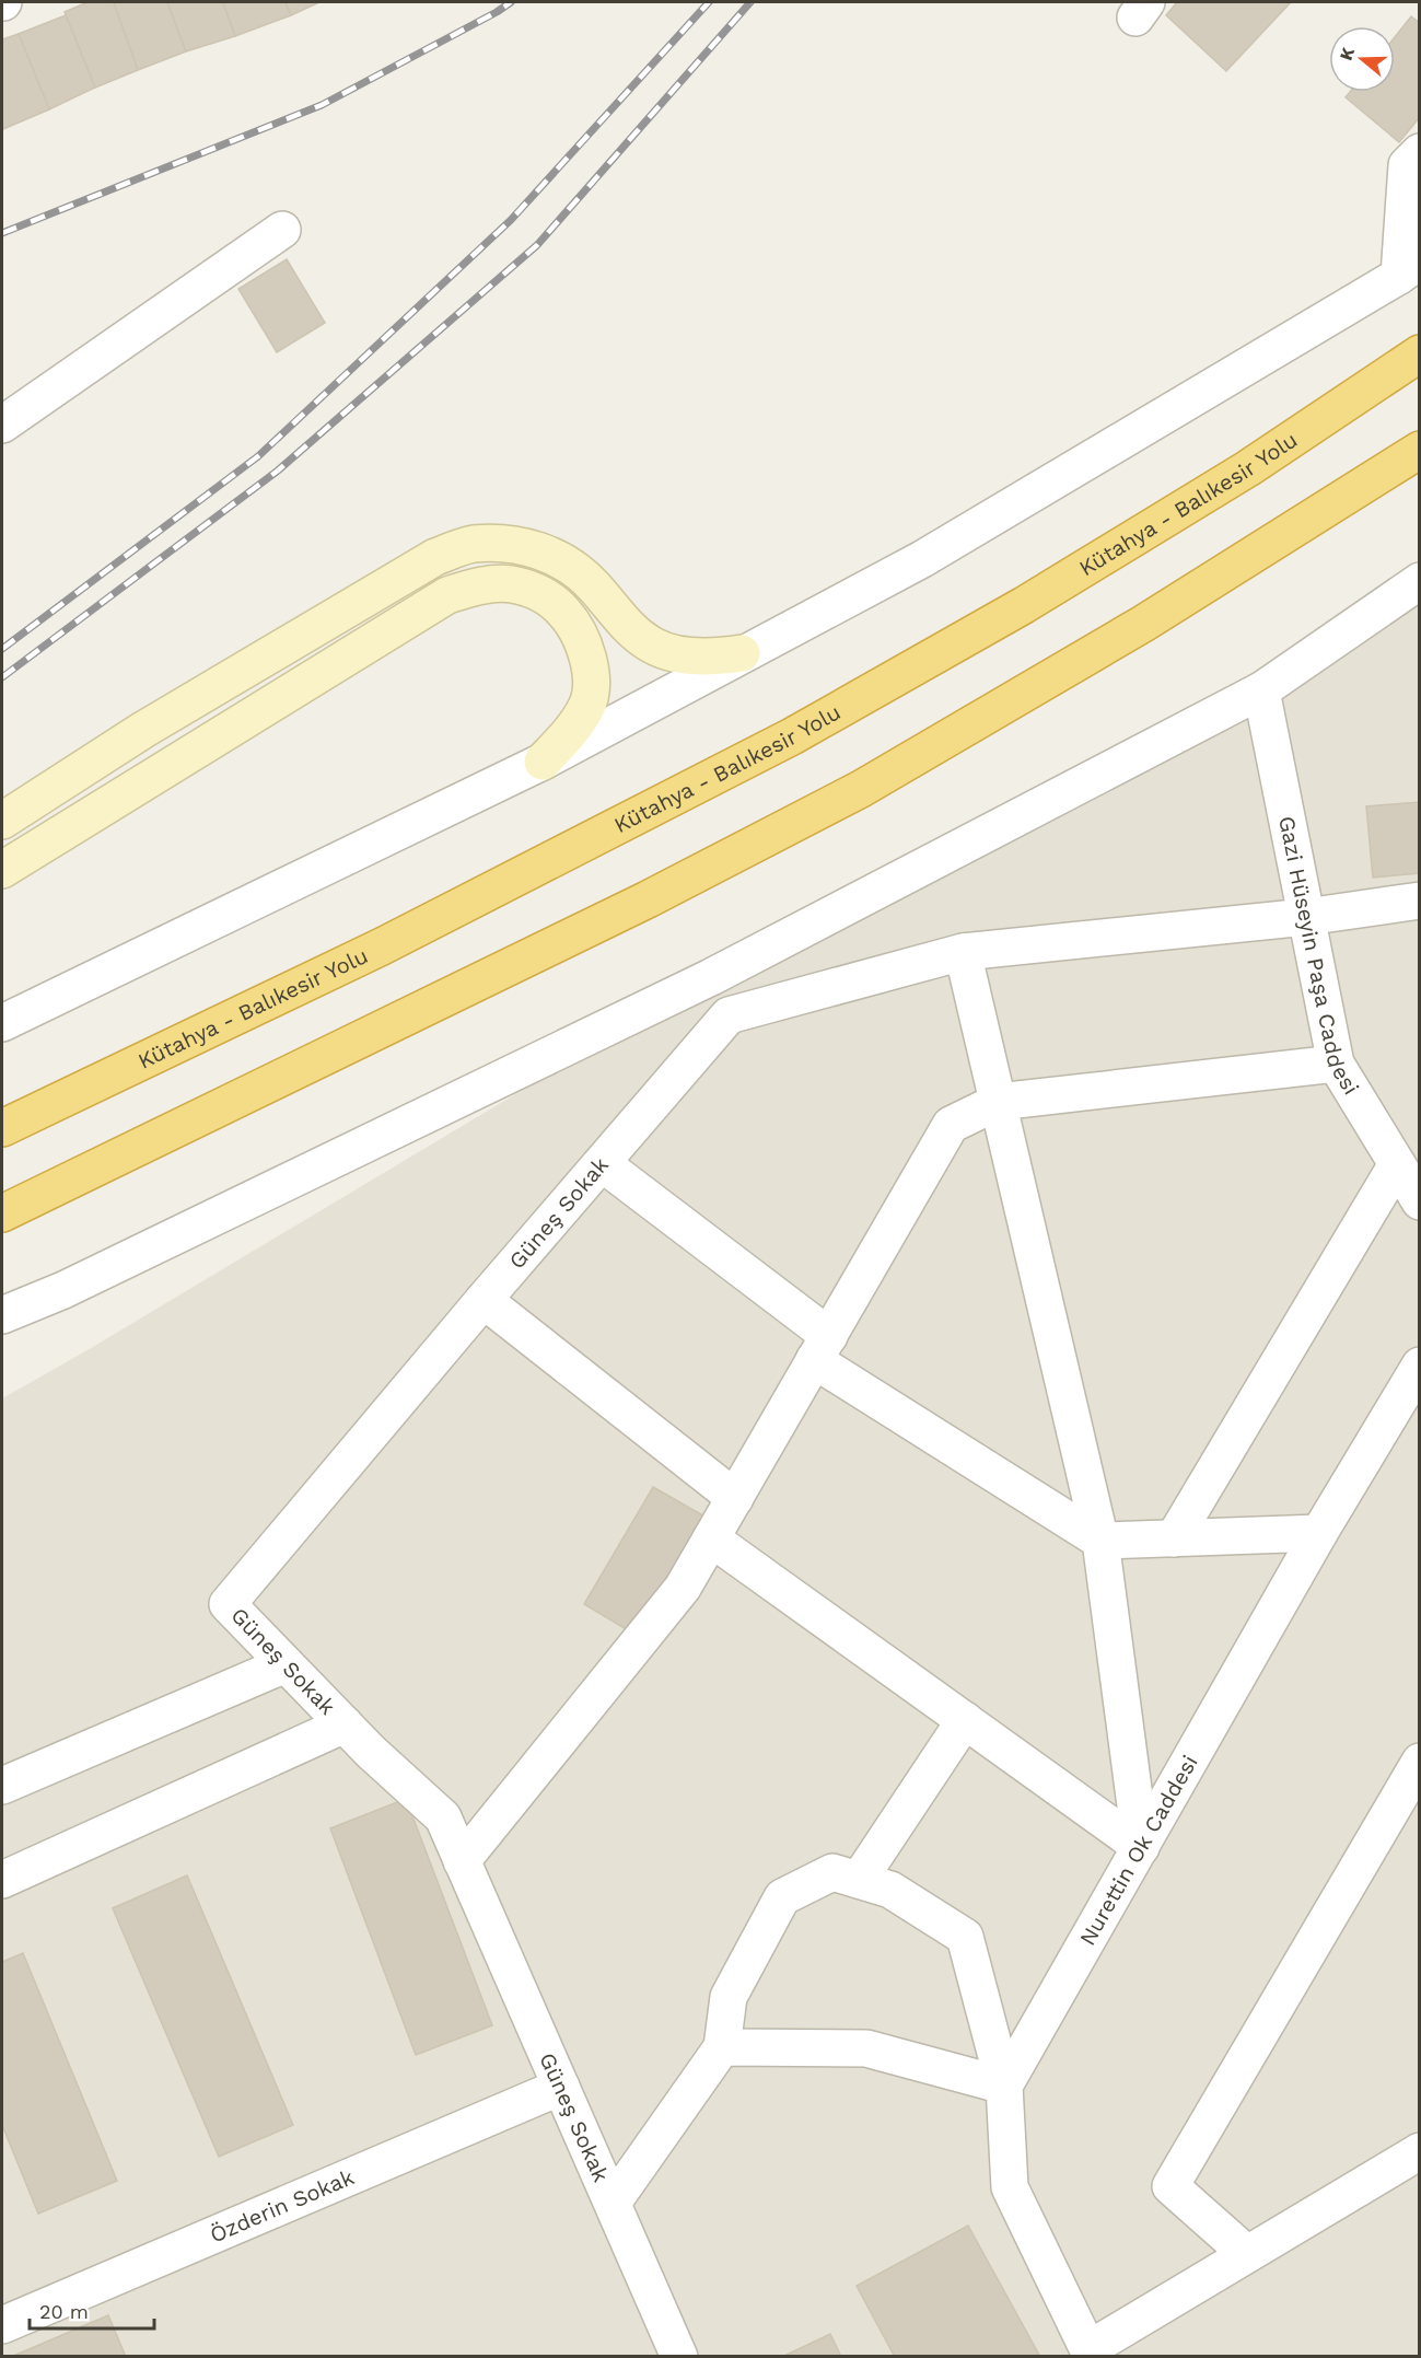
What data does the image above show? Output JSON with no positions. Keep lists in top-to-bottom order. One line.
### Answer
{"streets":{"highway":["Kütahya - Balıkesir Yolu"],"street":["Gazi Hüseyin Paşa Caddesi","Güneş Sokak","Nurettin Ok Caddesi","Özderin Sokak"]},"crossings":[["Güneş Sokak","Özderin Sokak"]],"scale_bar":"20 m","north":"left"}
